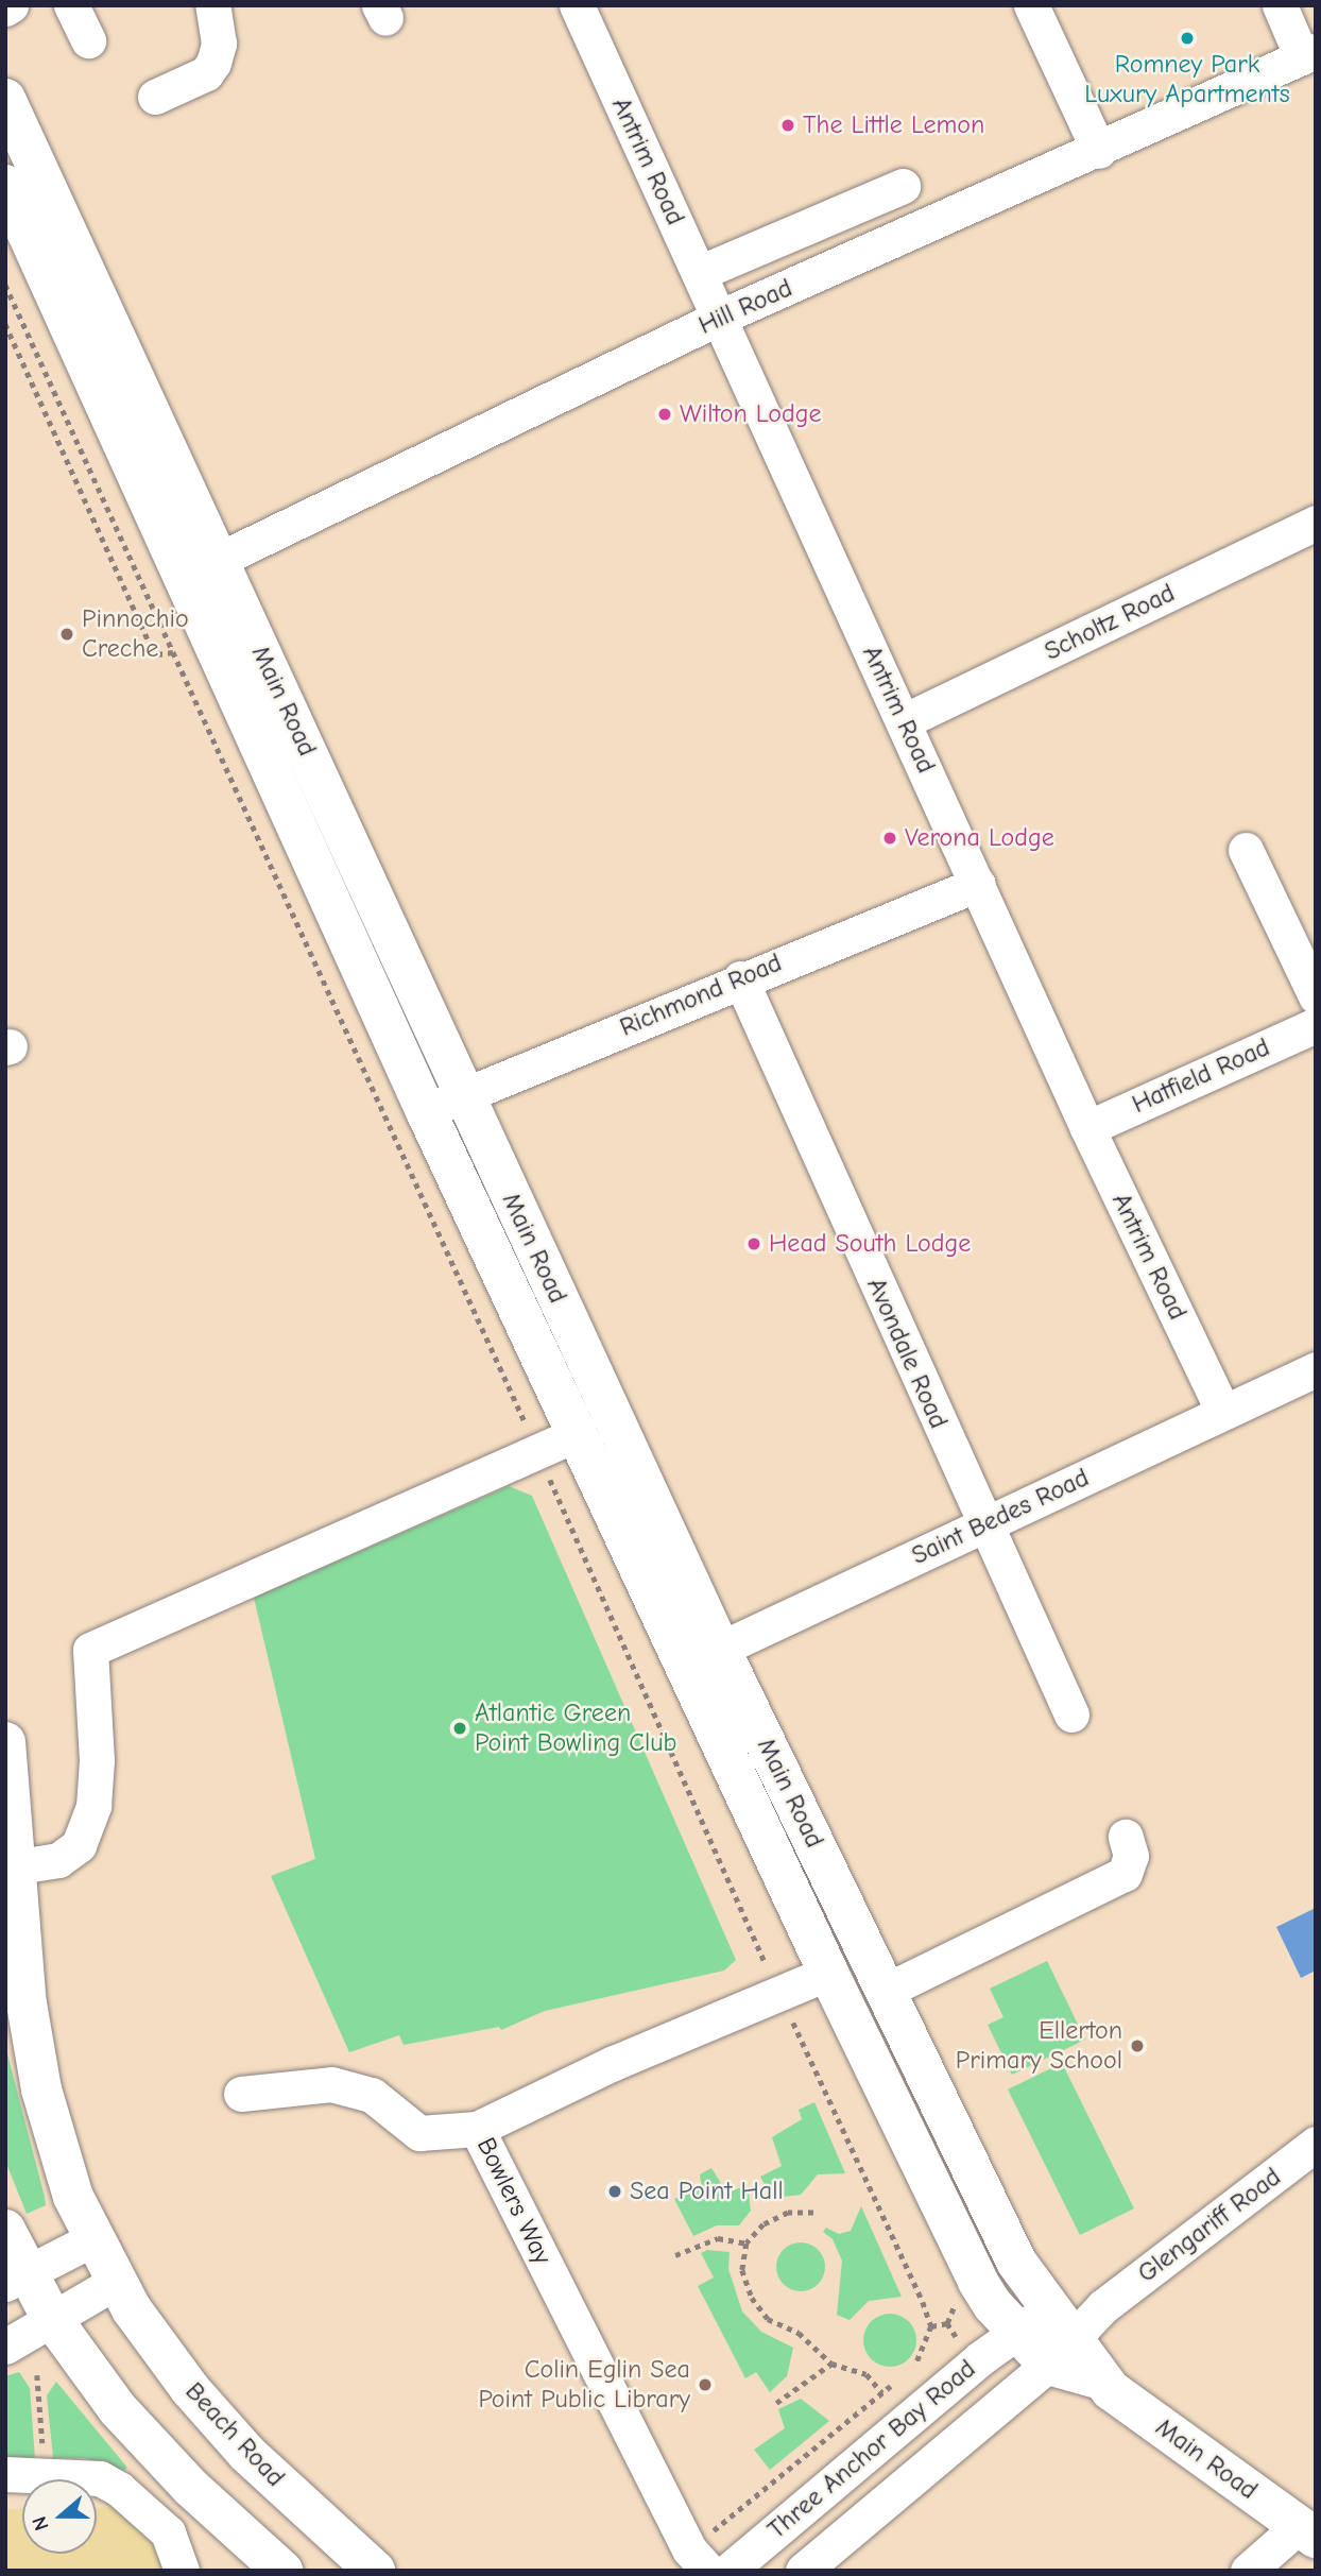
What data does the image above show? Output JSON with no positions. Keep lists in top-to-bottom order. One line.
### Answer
{"streets":{"main road":["Main Road","Beach Road"],"street":["Antrim Road","Hill Road","Scholtz Road","Richmond Road","Hatfield Road","Avondale Road","Saint Bedes Road","Bowlers Way","Glengariff Road","Three Anchor Bay Road"]},"crossings":[["Antrim Road","Hill Road"],["Antrim Road","Scholtz Road"],["Antrim Road","Richmond Road"],["Antrim Road","Hatfield Road"],["Antrim Road","Saint Bedes Road"],["Hill Road","Main Road"],["Main Road","Richmond Road"],["Main Road","Saint Bedes Road"],["Main Road","Bowlers Way"],["Main Road","Glengariff Road"],["Main Road","Three Anchor Bay Road"],["Richmond Road","Avondale Road"],["Avondale Road","Saint Bedes Road"],["Glengariff Road","Three Anchor Bay Road"]],"places":["Romney Park Luxury Apartments","The Little Lemon","Wilton Lodge","Pinnochio Creche","Verona Lodge","Head South Lodge","Atlantic Green Point Bowling Club","Ellerton Primary School","Sea Point Hall","Colin Eglin Sea Point Public Library"],"north":"left"}
